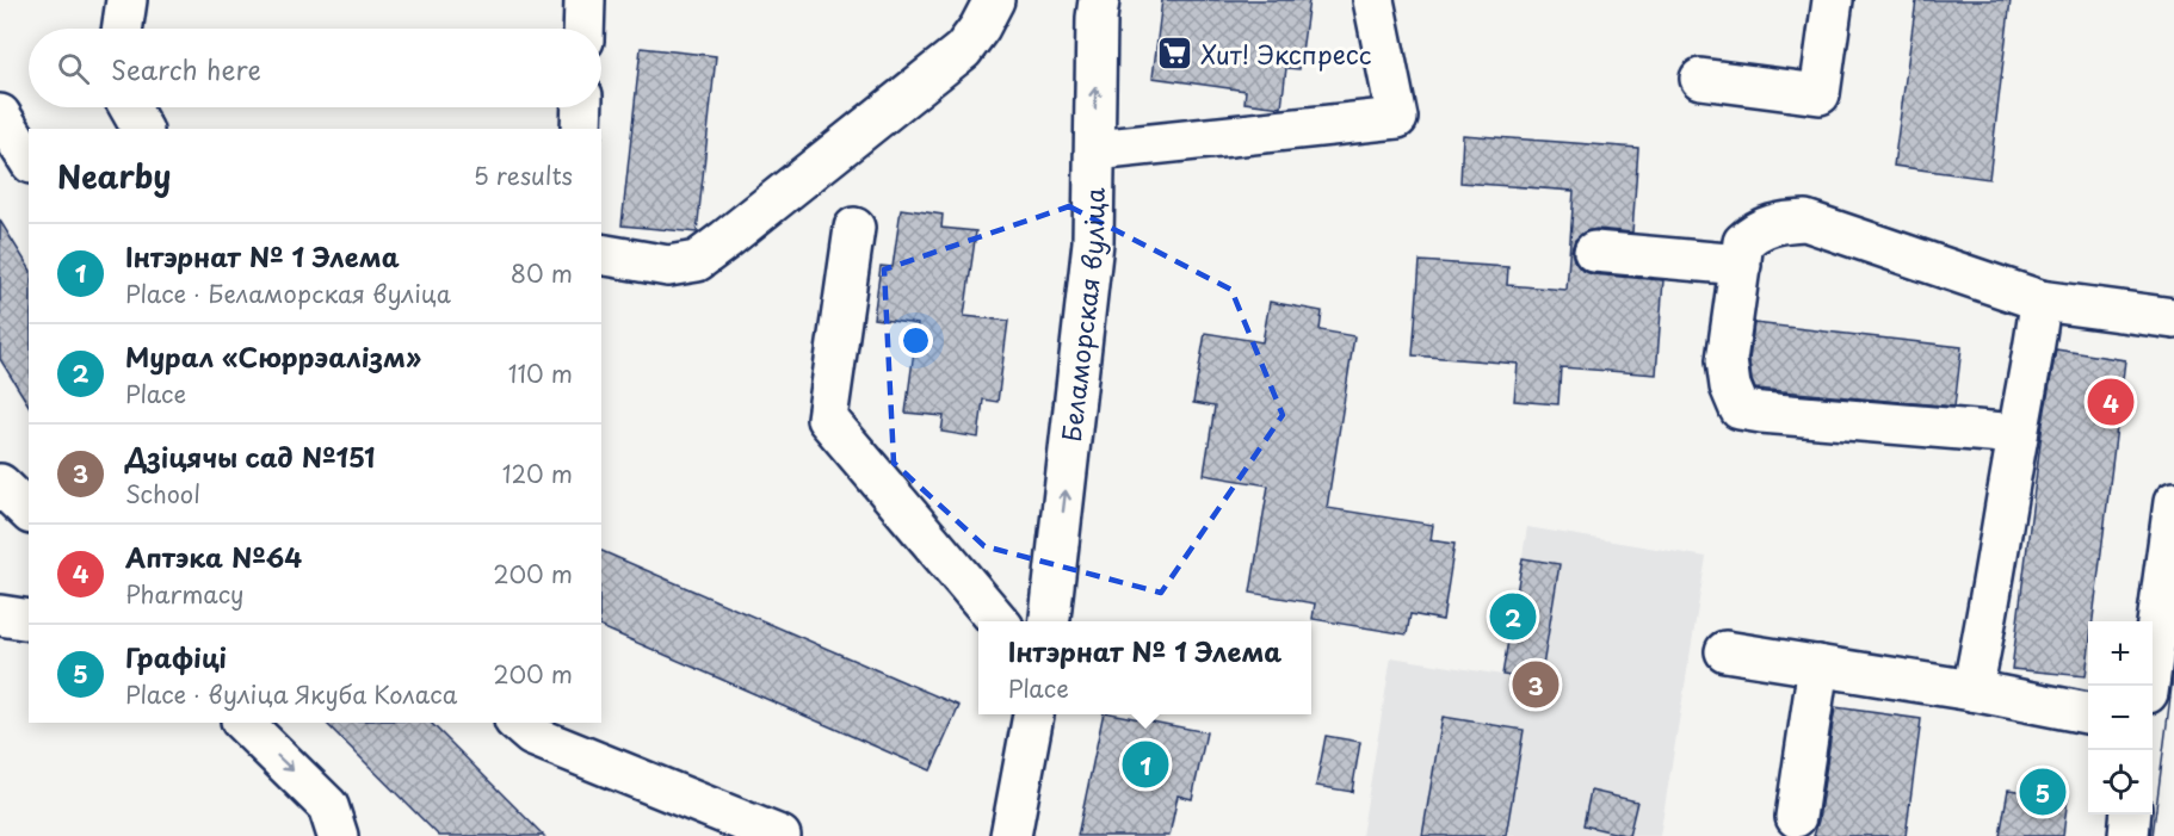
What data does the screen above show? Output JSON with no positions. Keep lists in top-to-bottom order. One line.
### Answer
{"streets":{"street":["Беламорская вуліца"]},"one_way":["Беламорская вуліца"],"places":{"supermarket":["Хит! Экспресс"]},"page":{"search":"Search here","heading":["Nearby","5 results"],"list":[{"mark":"1","name":"Інтэрнат № 1 Элема","note":"Place · Беламорская вуліца","value":"80 m"},{"mark":"2","name":"Мурал «Сюррэалізм»","note":"Place","value":"110 m"},{"mark":"3","name":"Дзіцячы сад №151","note":"School","value":"120 m"},{"mark":"4","name":"Аптэка №64","note":"Pharmacy","value":"200 m"},{"mark":"5","name":"Графіці","note":"Place · вуліца Якуба Коласа","value":"200 m"}],"pins":["4","2","3","1","5"],"map_buttons":["+","−"],"popup":["Інтэрнат № 1 Элема","Place"]}}
